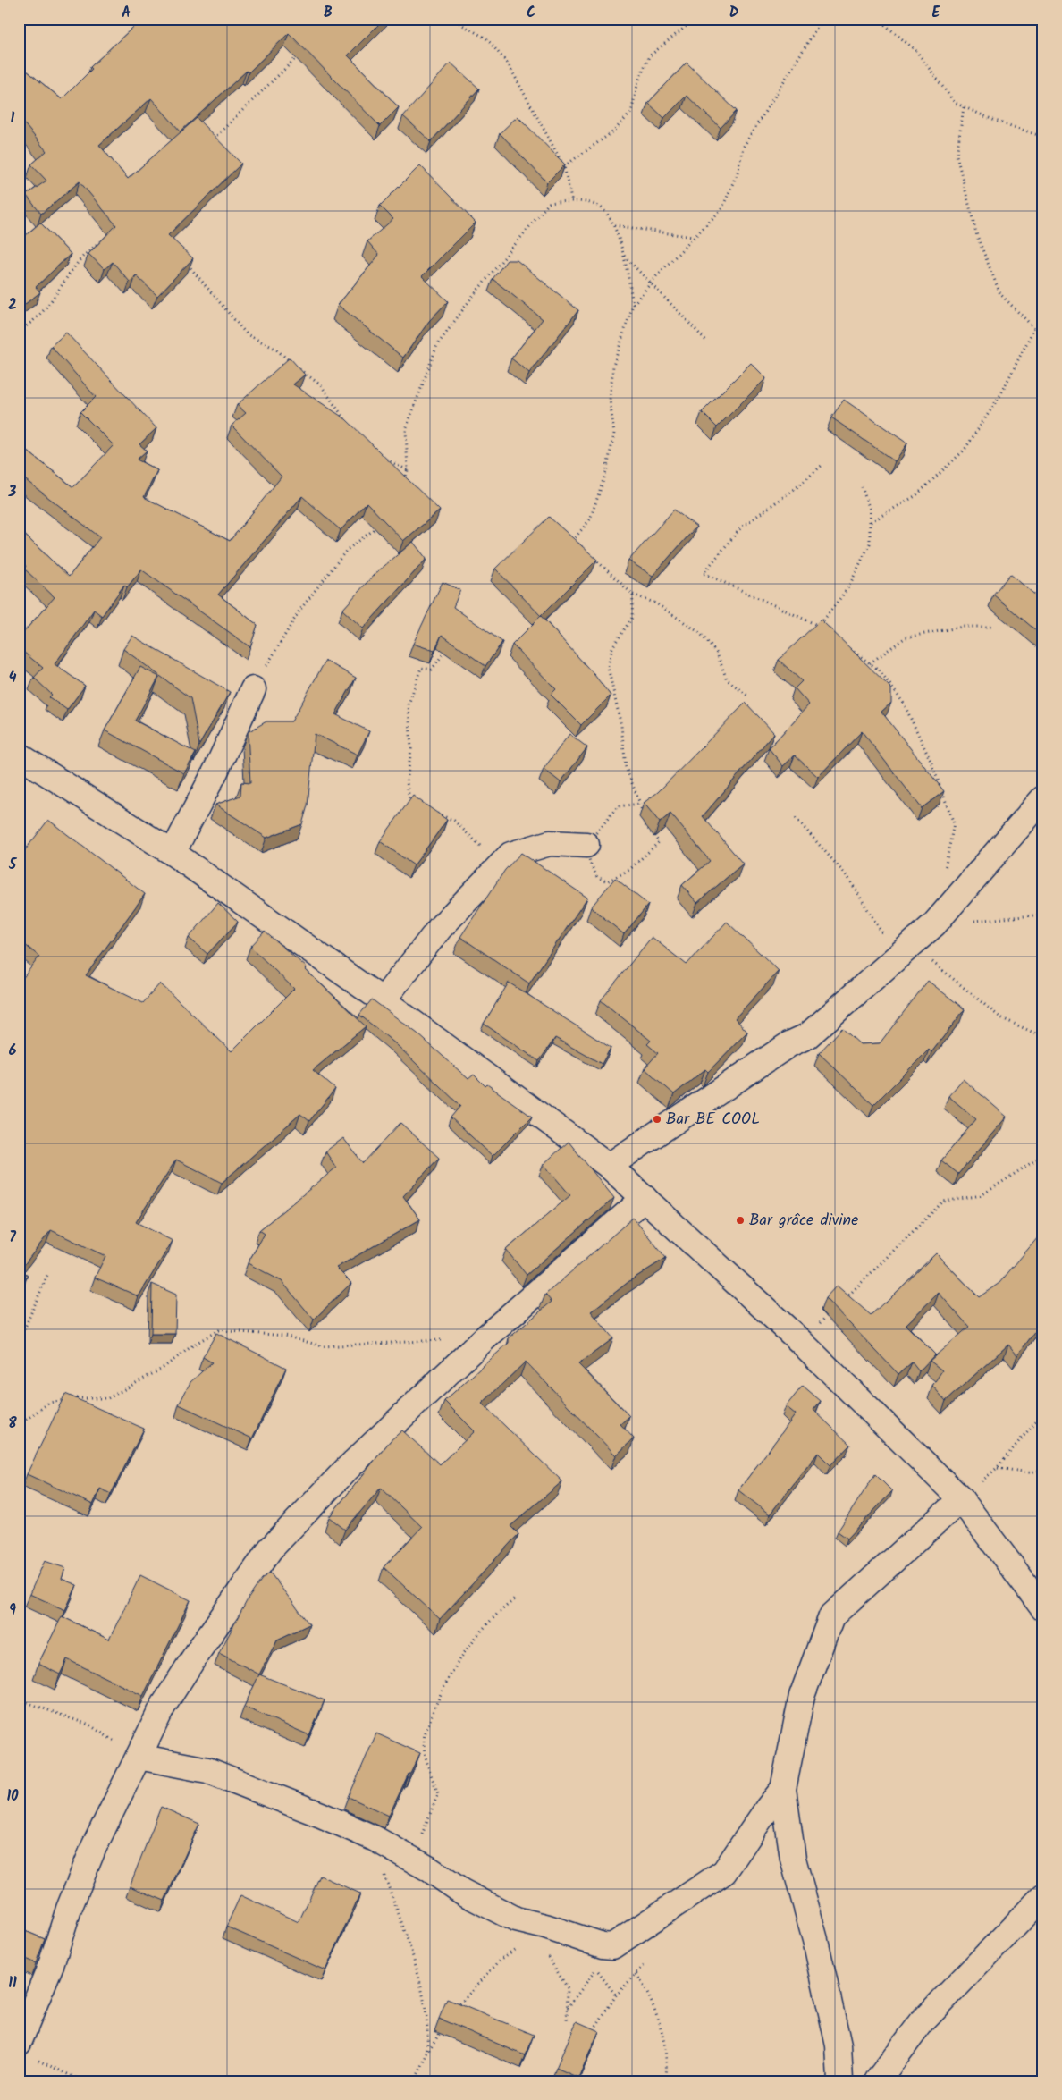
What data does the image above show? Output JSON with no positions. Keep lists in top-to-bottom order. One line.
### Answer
{"places":["Bar BE COOL","Bar grâce divine"],"grid":{"columns":["A","B","C","D","E"],"rows":["1","2","3","4","5","6","7","8","9","10","11"]}}
